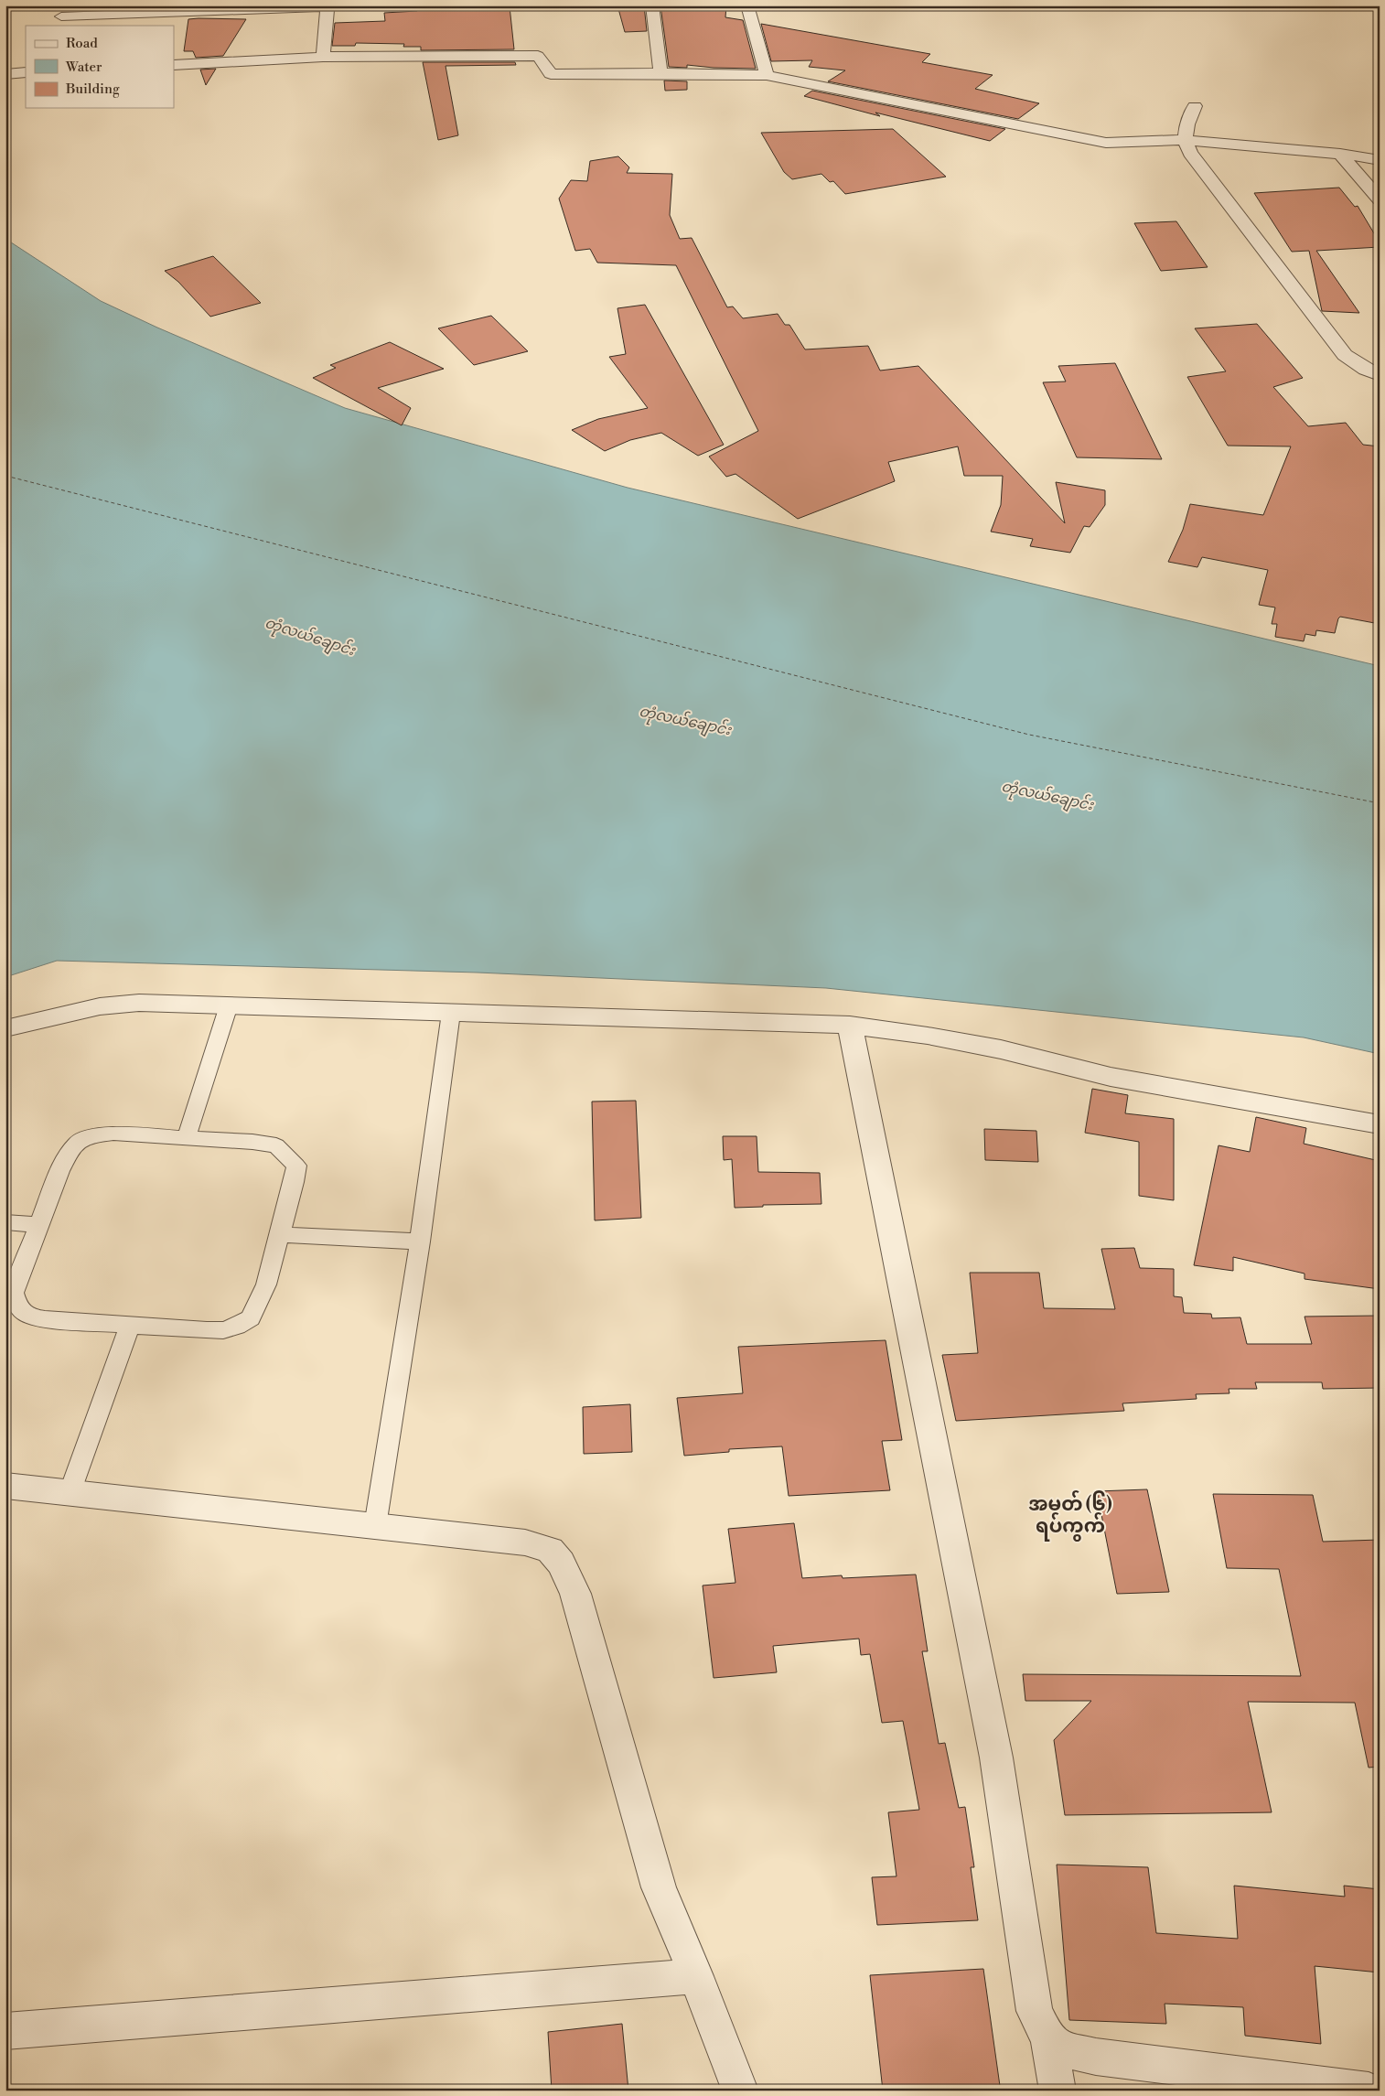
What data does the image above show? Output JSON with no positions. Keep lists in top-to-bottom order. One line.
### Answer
{"districts":["အမှတ် (၆) ရပ်ကွက်"],"water":["တုံလယ်ချောင်း"],"legend":["Road","Water","Building"]}
